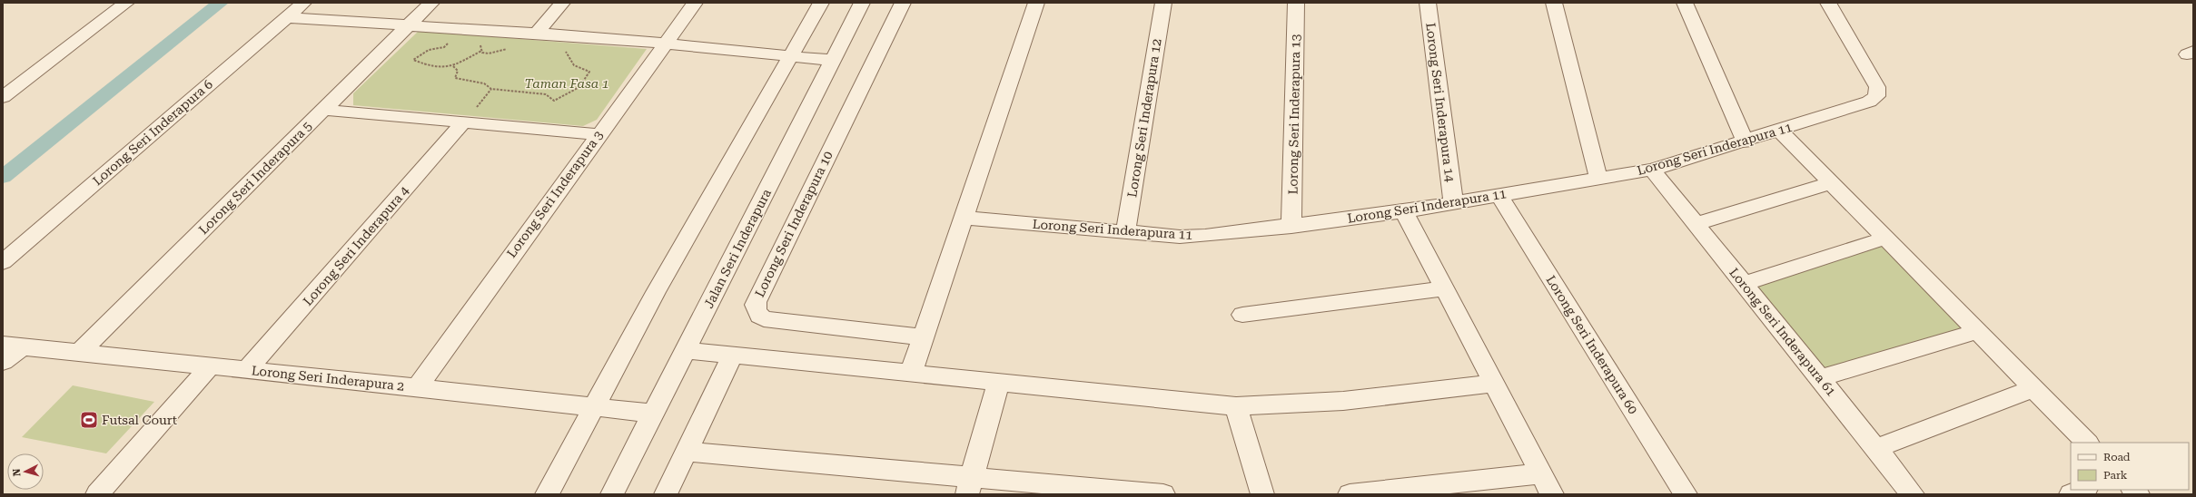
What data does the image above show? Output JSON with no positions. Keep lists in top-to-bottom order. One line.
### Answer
{"streets":{"street":["Lorong Seri Inderapura 14","Lorong Seri Inderapura 13","Lorong Seri Inderapura 12","Lorong Seri Inderapura 6","Lorong Seri Inderapura 11","Lorong Seri Inderapura 5","Lorong Seri Inderapura 3","Lorong Seri Inderapura 10","Lorong Seri Inderapura 4","Jalan Seri Inderapura","Lorong Seri Inderapura 61","Lorong Seri Inderapura 60","Lorong Seri Inderapura 2"]},"crossings":[["Lorong Seri Inderapura 14","Lorong Seri Inderapura 11"],["Lorong Seri Inderapura 13","Lorong Seri Inderapura 11"],["Lorong Seri Inderapura 12","Lorong Seri Inderapura 11"],["Lorong Seri Inderapura 11","Lorong Seri Inderapura 61"],["Lorong Seri Inderapura 11","Lorong Seri Inderapura 60"],["Lorong Seri Inderapura 5","Lorong Seri Inderapura 2"],["Lorong Seri Inderapura 3","Lorong Seri Inderapura 2"],["Lorong Seri Inderapura 4","Lorong Seri Inderapura 2"],["Jalan Seri Inderapura","Lorong Seri Inderapura 2"]],"parks":["Taman Fasa 1"],"places":{"sports":["Futsal Court"]},"legend":["Road","Park"],"north":"left"}
